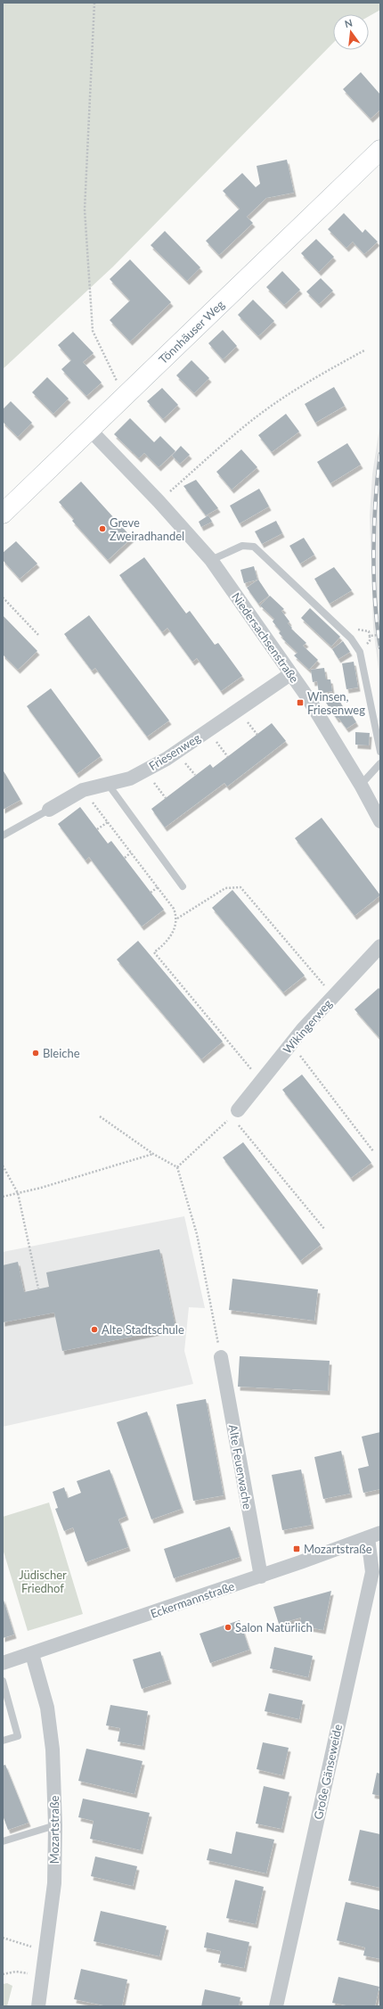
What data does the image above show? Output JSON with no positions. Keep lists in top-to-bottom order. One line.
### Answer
{"streets":{"main road":["Tönnhäuser Weg"],"street":["Niedersachsenstraße","Friesenweg","Wikingerweg","Alte Feuerwache","Eckermannstraße","Große Gänseweide","Mozartstraße"]},"crossings":[["Tönnhäuser Weg","Niedersachsenstraße"],["Niedersachsenstraße","Friesenweg"],["Alte Feuerwache","Eckermannstraße"],["Eckermannstraße","Große Gänseweide"],["Eckermannstraße","Mozartstraße"]],"parks":["Jüdischer Friedhof"],"places":{"other":["Greve Zweiradhandel","Bleiche","Alte Stadtschule","Salon Natürlich"],"transit":["Winsen, Friesenweg","Mozartstraße"]},"north":"top"}
